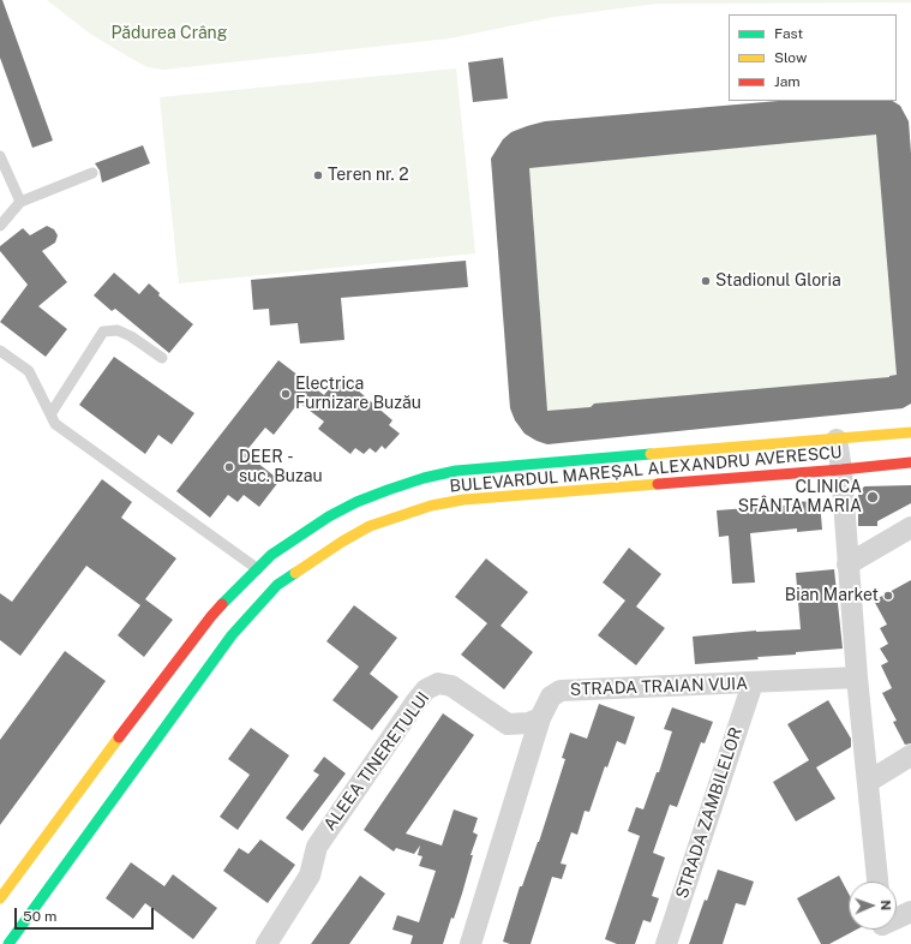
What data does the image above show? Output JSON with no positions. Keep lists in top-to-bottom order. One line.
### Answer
{"streets":{"main road":["BULEVARDUL MAREȘAL ALEXANDRU AVERESCU"],"street":["STRADA TRAIAN VUIA","ALEEA TINERETULUI","STRADA ZAMBILELOR"]},"crossings":[["STRADA TRAIAN VUIA","ALEEA TINERETULUI"],["STRADA TRAIAN VUIA","STRADA ZAMBILELOR"]],"parks":["Pădurea Crâng"],"places":["Teren nr. 2","Stadionul Gloria","Electrica Furnizare Buzău","DEER - suc. Buzau","CLINICA SFÂNTA MARIA","Bian Market"],"legend":["Fast","Slow","Jam"],"scale_bar":"50 m","north":"right"}
